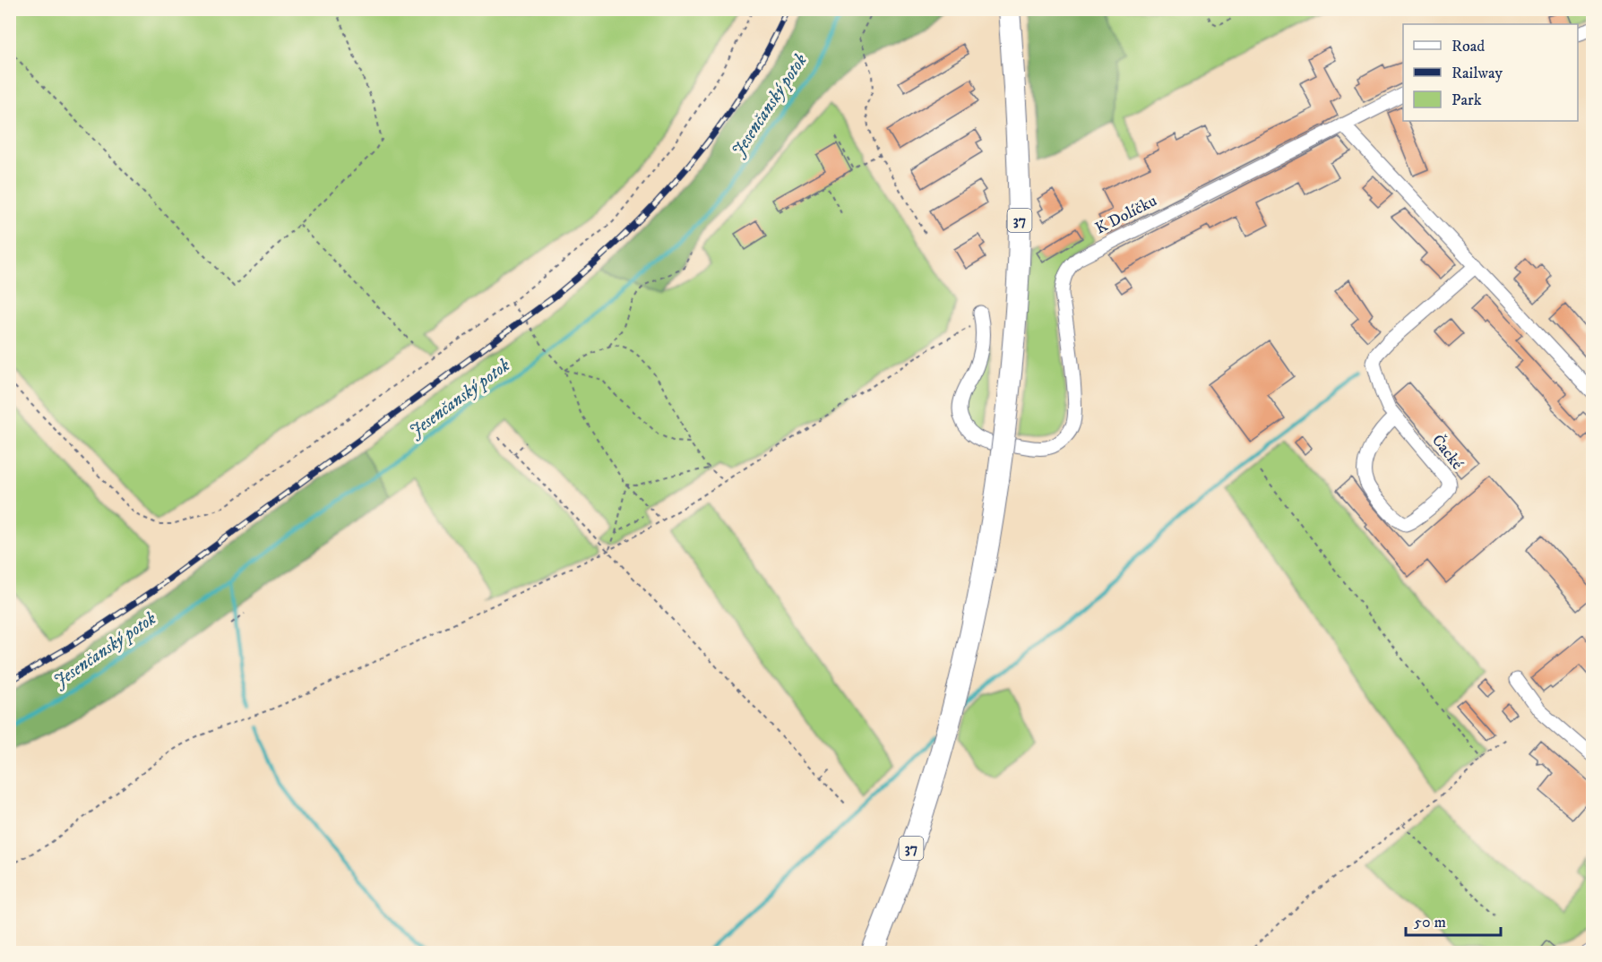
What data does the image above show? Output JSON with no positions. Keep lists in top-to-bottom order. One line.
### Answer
{"streets":{"main road":["37"],"street":["K Dolíčku","Čacké"]},"crossings":[["K Dolíčku","37"]],"water":["Jesenčanský potok"],"legend":["Road","Railway","Park"],"scale_bar":"50 m"}
